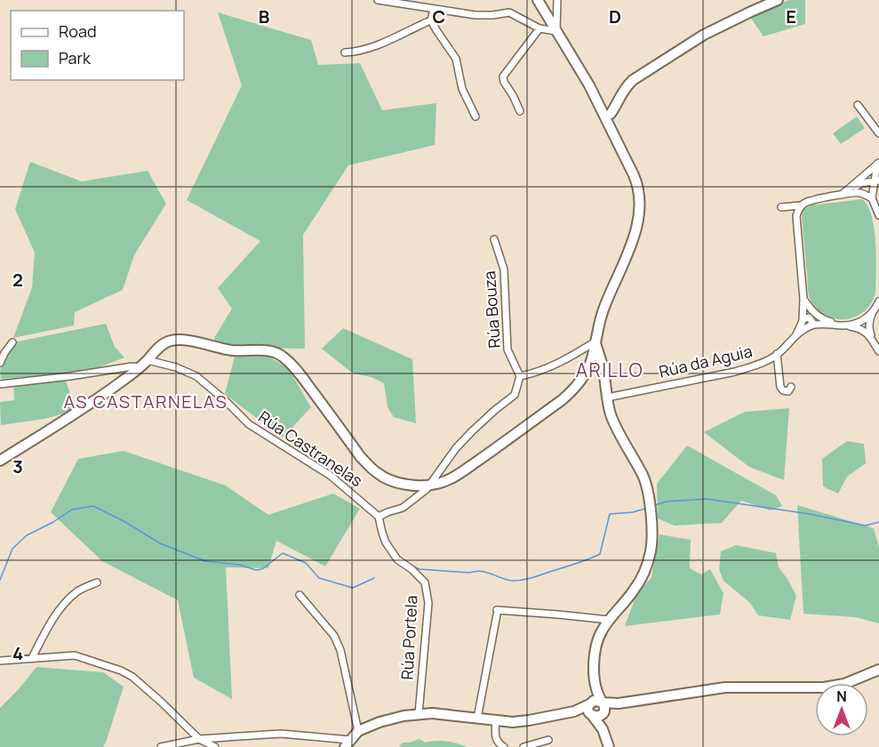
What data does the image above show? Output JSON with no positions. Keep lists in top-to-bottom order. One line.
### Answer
{"streets":{"street":["Rúa Bouza","Rúa da Aguia","Rúa Castranelas","Rúa Portela"]},"crossings":[["Rúa Castranelas","Rúa Portela"]],"districts":["ARILLO","AS CASTARNELAS"],"legend":["Road","Park"],"north":"top","grid":{"columns":["B","C","D","E"],"rows":["2","3","4"]}}
